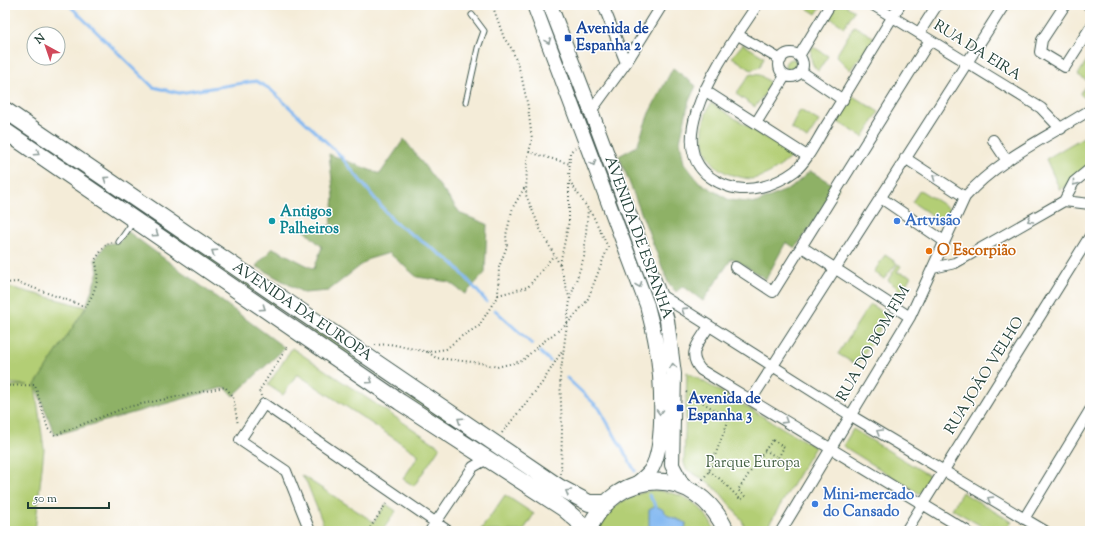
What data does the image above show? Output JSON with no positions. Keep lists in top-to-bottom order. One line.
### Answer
{"streets":{"main road":["AVENIDA DE ESPANHA","AVENIDA DA EUROPA"],"street":["RUA DA EIRA","RUA DO BOM FIM","RUA JOÃO VELHO"]},"crossings":[["RUA DA EIRA","RUA DO BOM FIM"]],"parks":["Parque Europa"],"places":{"transit":["Avenida de Espanha 2","Avenida de Espanha 3"],"other":["Antigos Palheiros","Artvisão","O Escorpião","Mini-mercado do Cansado"]},"scale_bar":"50 m","north":"top left"}
